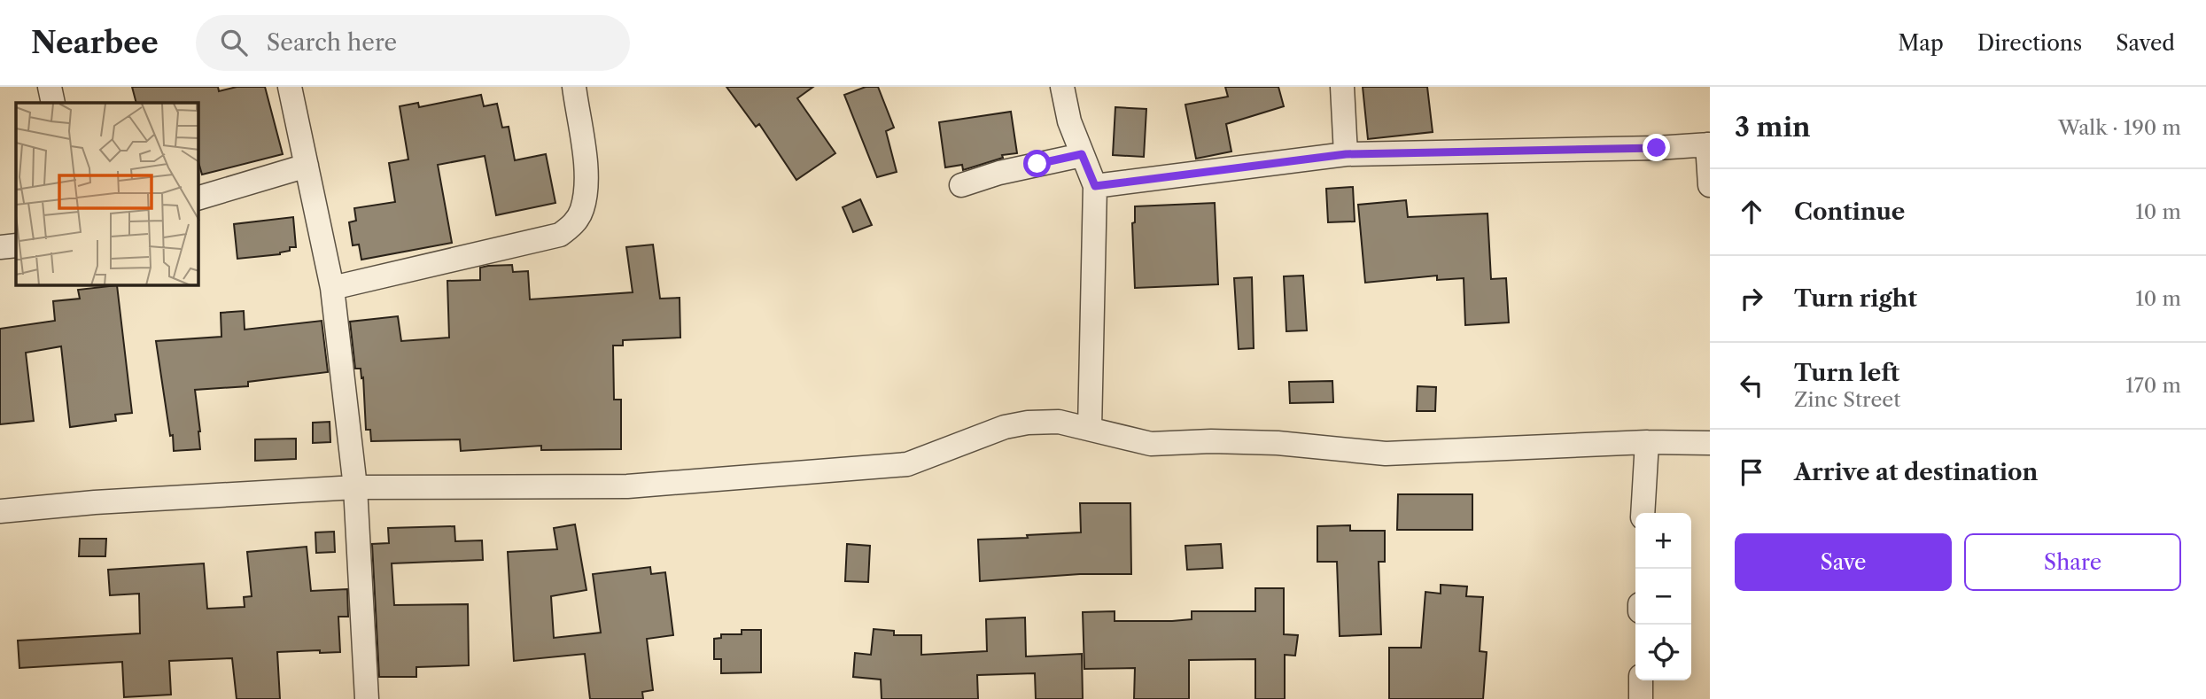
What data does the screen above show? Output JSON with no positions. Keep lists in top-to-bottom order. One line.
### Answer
{"page":{"header":"Nearbee","search":"Search here","nav":["Map","Directions","Saved"],"heading":["3 min","Walk · 190 m"],"list":[["Continue","10 m"],["Turn right","10 m"],["Turn left","Zinc Street","170 m"],"Arrive at destination"],"map_buttons":["+","−"],"buttons":["Save","Share"]}}
